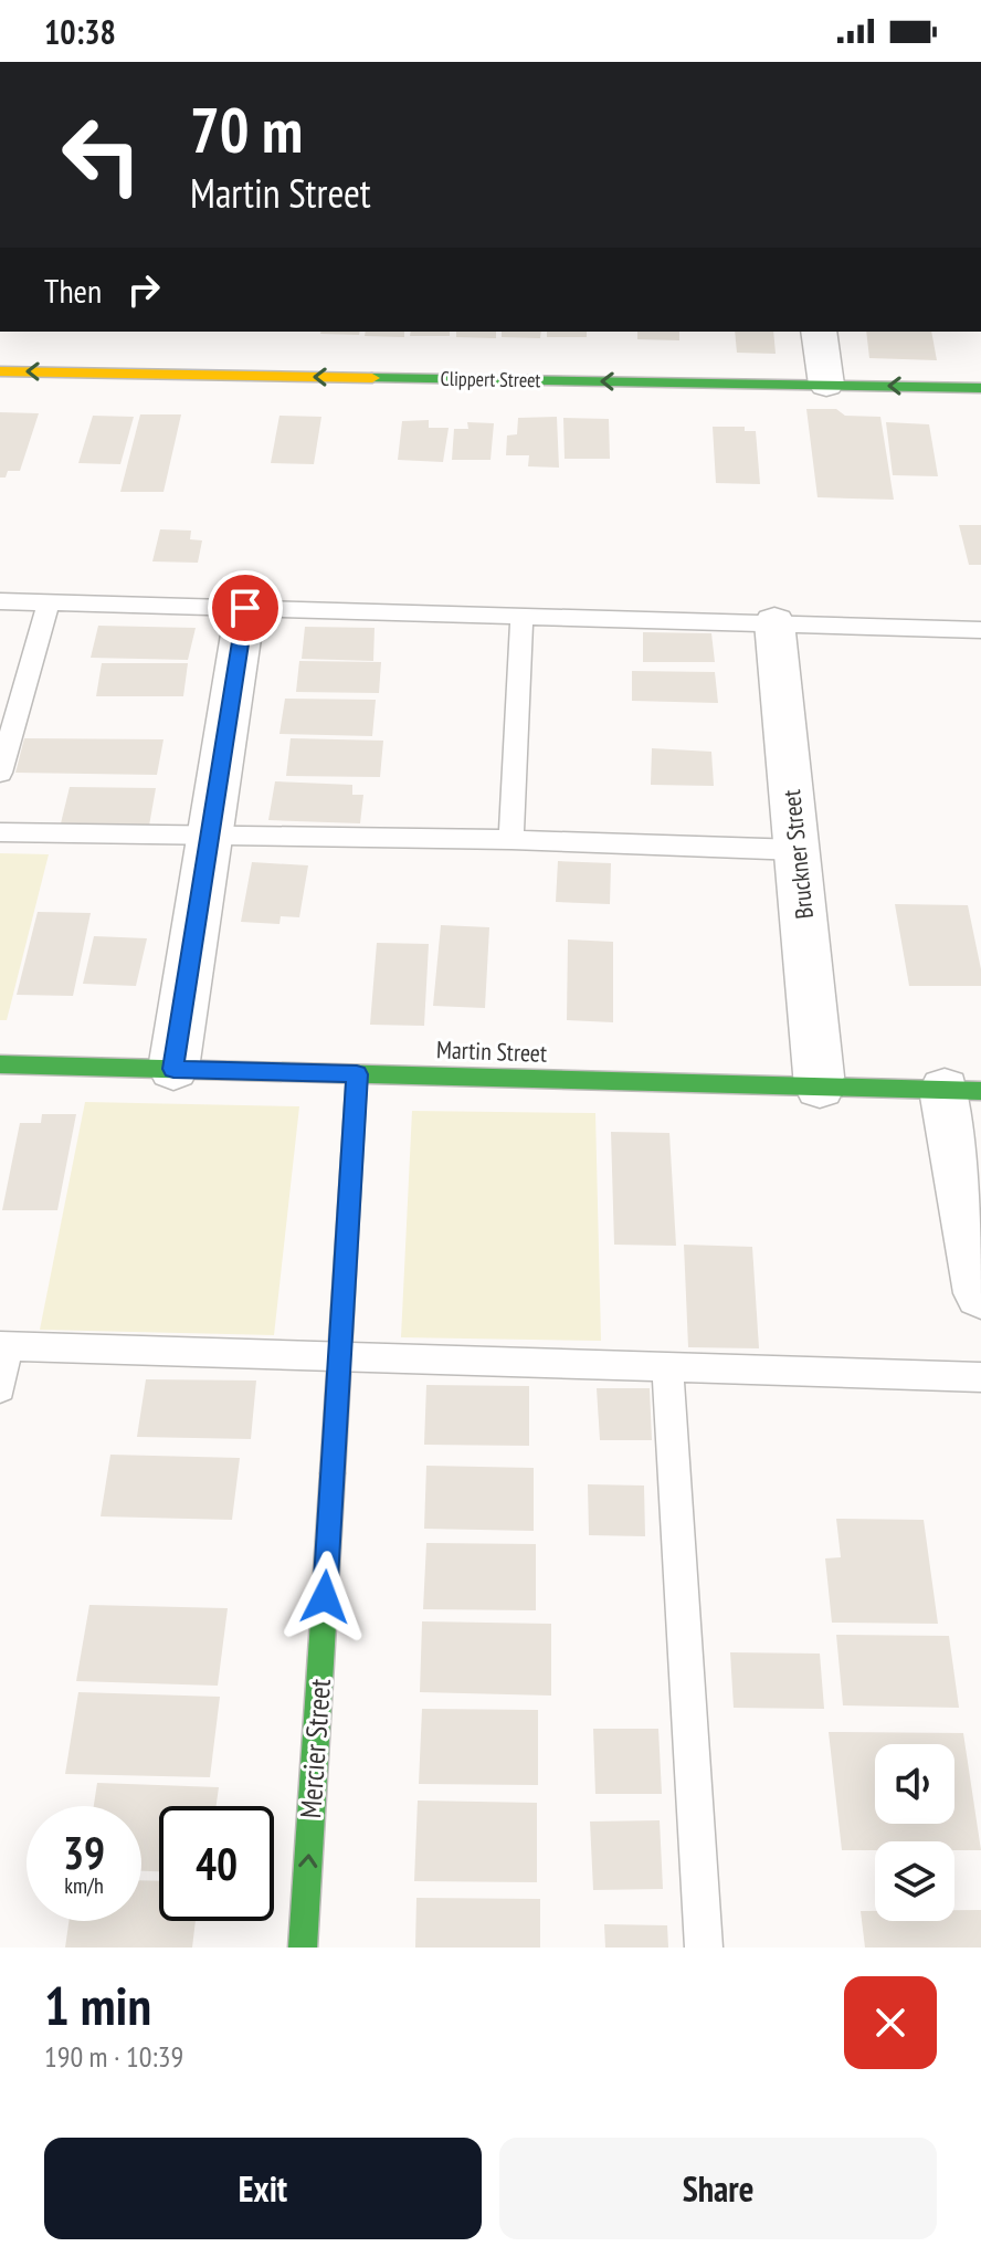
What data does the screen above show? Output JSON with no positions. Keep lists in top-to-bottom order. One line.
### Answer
{"streets":{"street":["Clippert Street","Bruckner Street","Martin Street","Mercier Street"]},"crossings":[["Bruckner Street","Martin Street"],["Martin Street","Mercier Street"]],"one_way":["Clippert Street","Mercier Street"],"page":{"status":"10:38","turn":["70 m","Martin Street"],"then":"Then","speed":"39 km/h","limit":"40","heading":["1 min","190 m · 10:39"],"buttons":["Exit","Share"]}}
